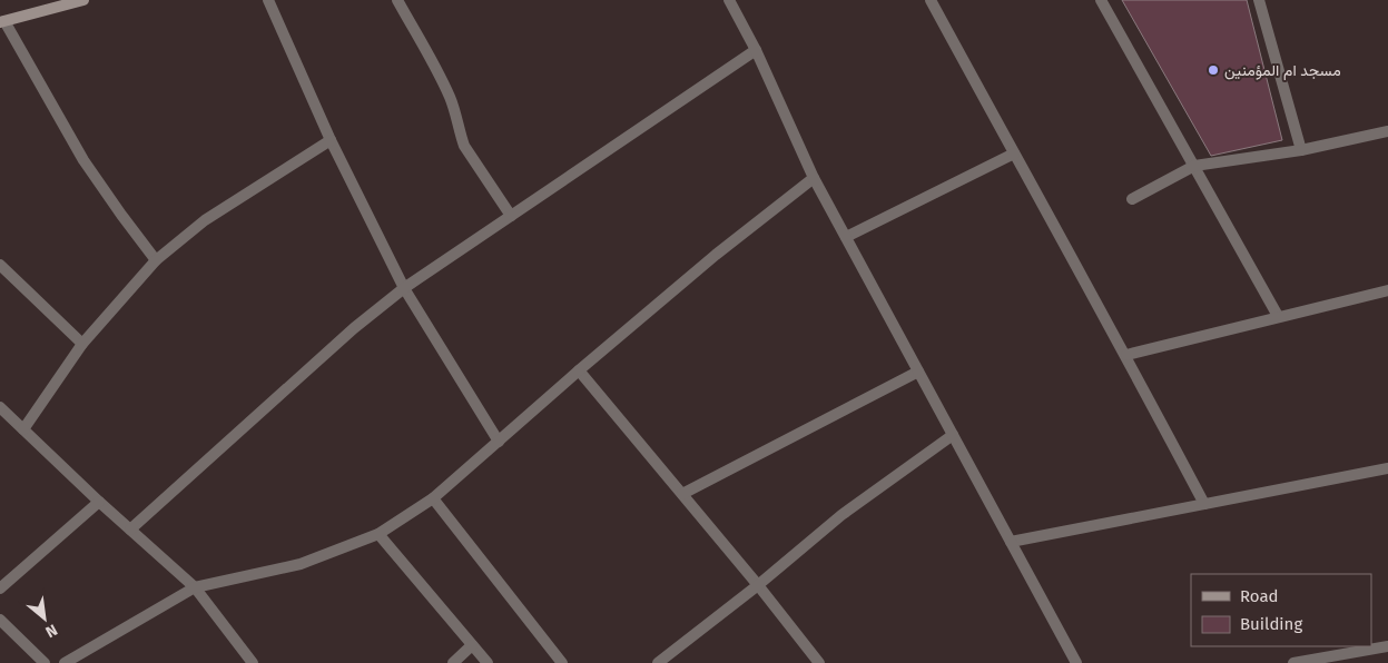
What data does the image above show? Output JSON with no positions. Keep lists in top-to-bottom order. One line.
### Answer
{"places":["مسجد ام المؤمنين"],"legend":["Road","Building"],"north":"bottom right"}
